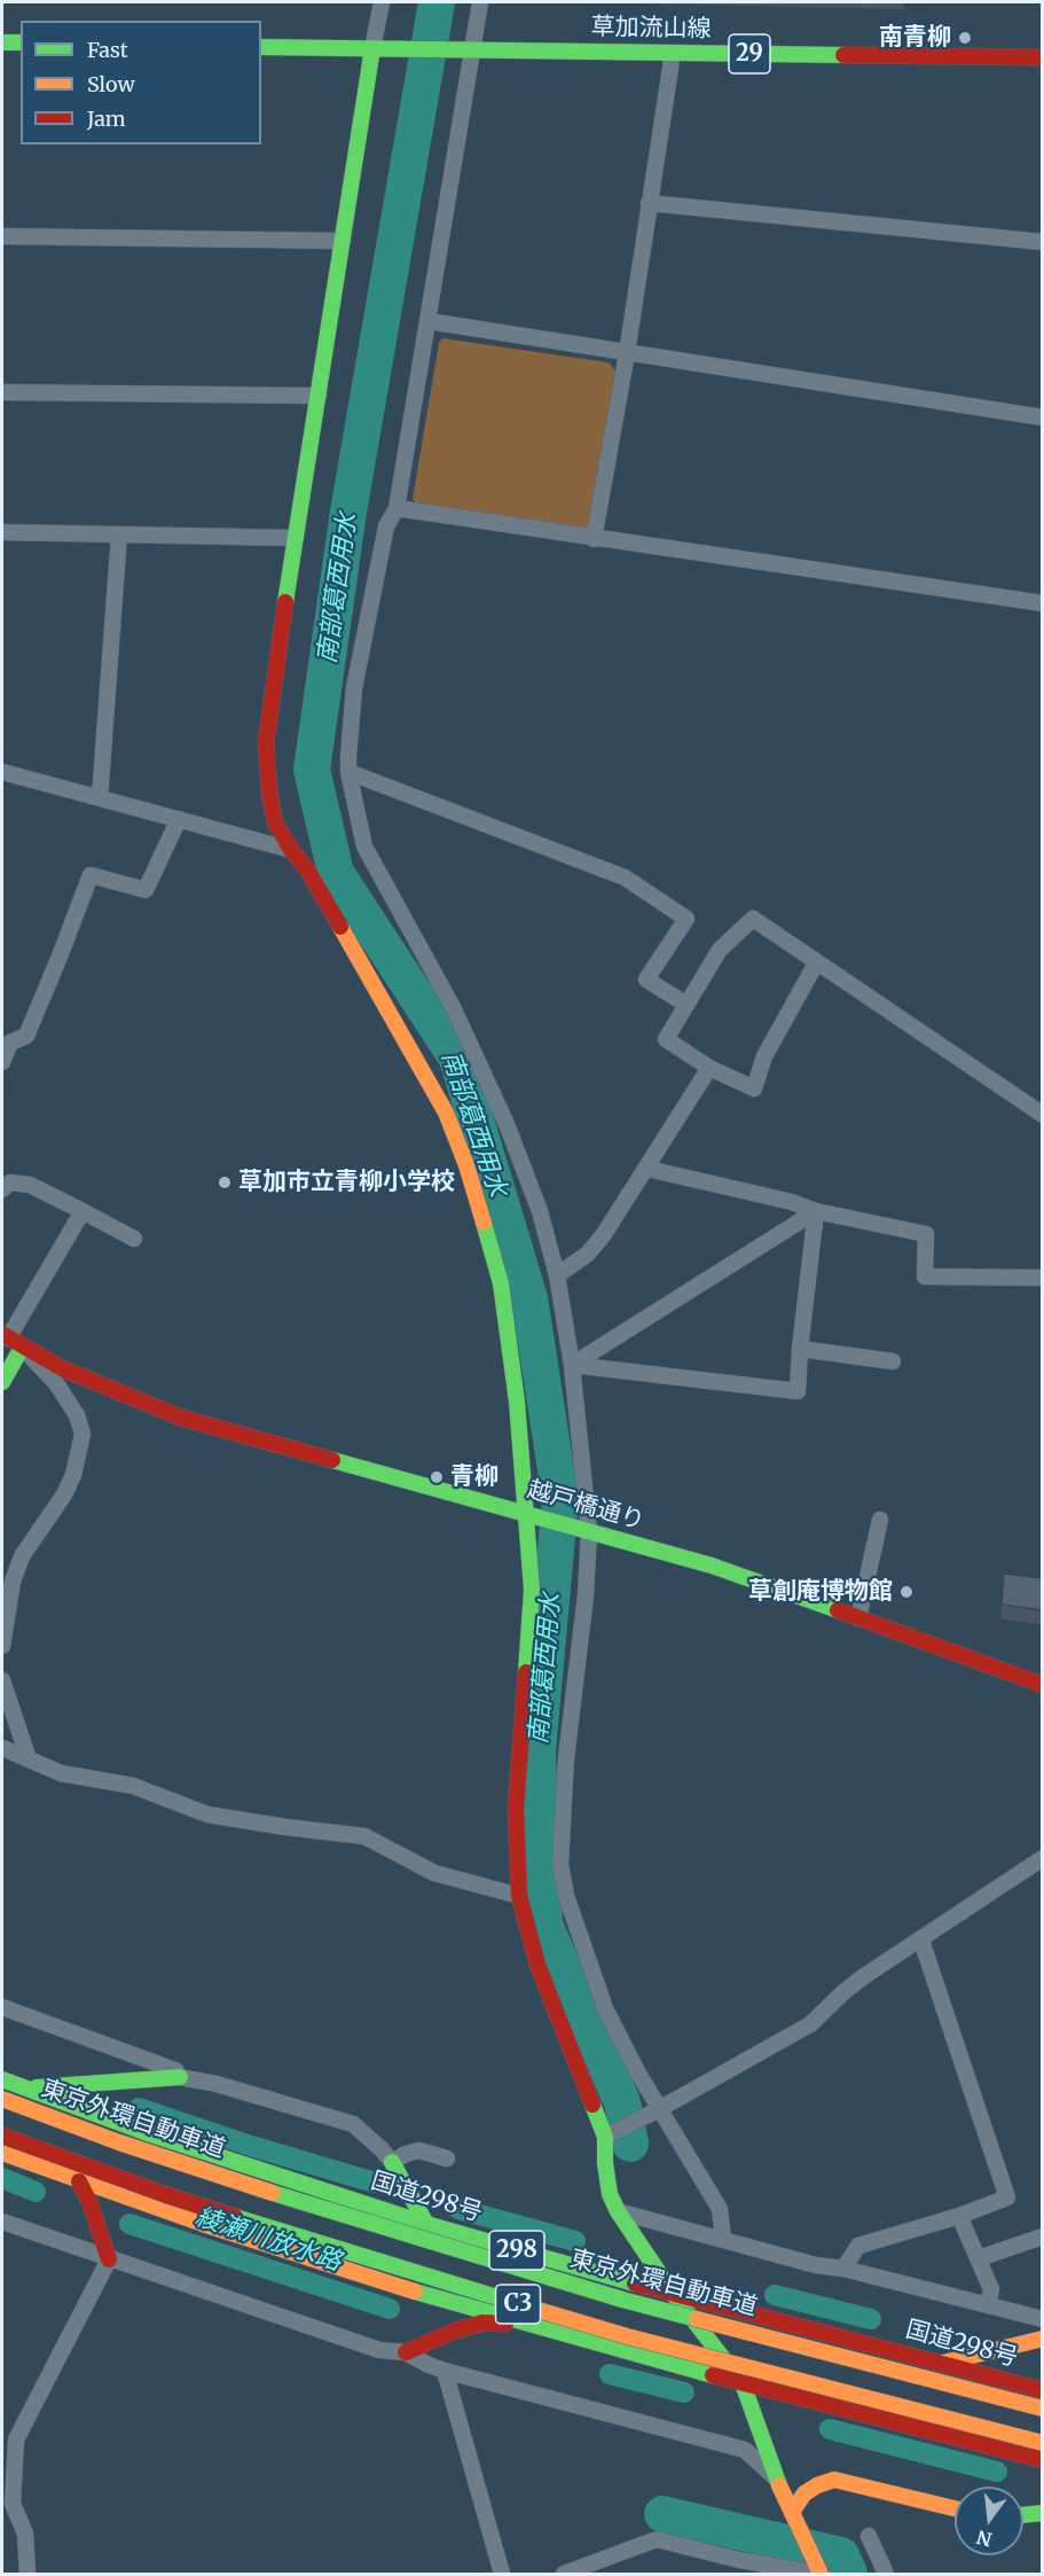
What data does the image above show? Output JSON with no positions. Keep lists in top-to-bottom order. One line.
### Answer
{"streets":{"main road":["草加流山線","29","越戸橋通り","東京外環自動車道","国道298号","298","C3"]},"water":["南部葛西用水","綾瀬川放水路"],"places":["南青柳","草加市立青柳小学校","青柳","草創庵博物館"],"legend":["Fast","Slow","Jam"],"north":"bottom"}
